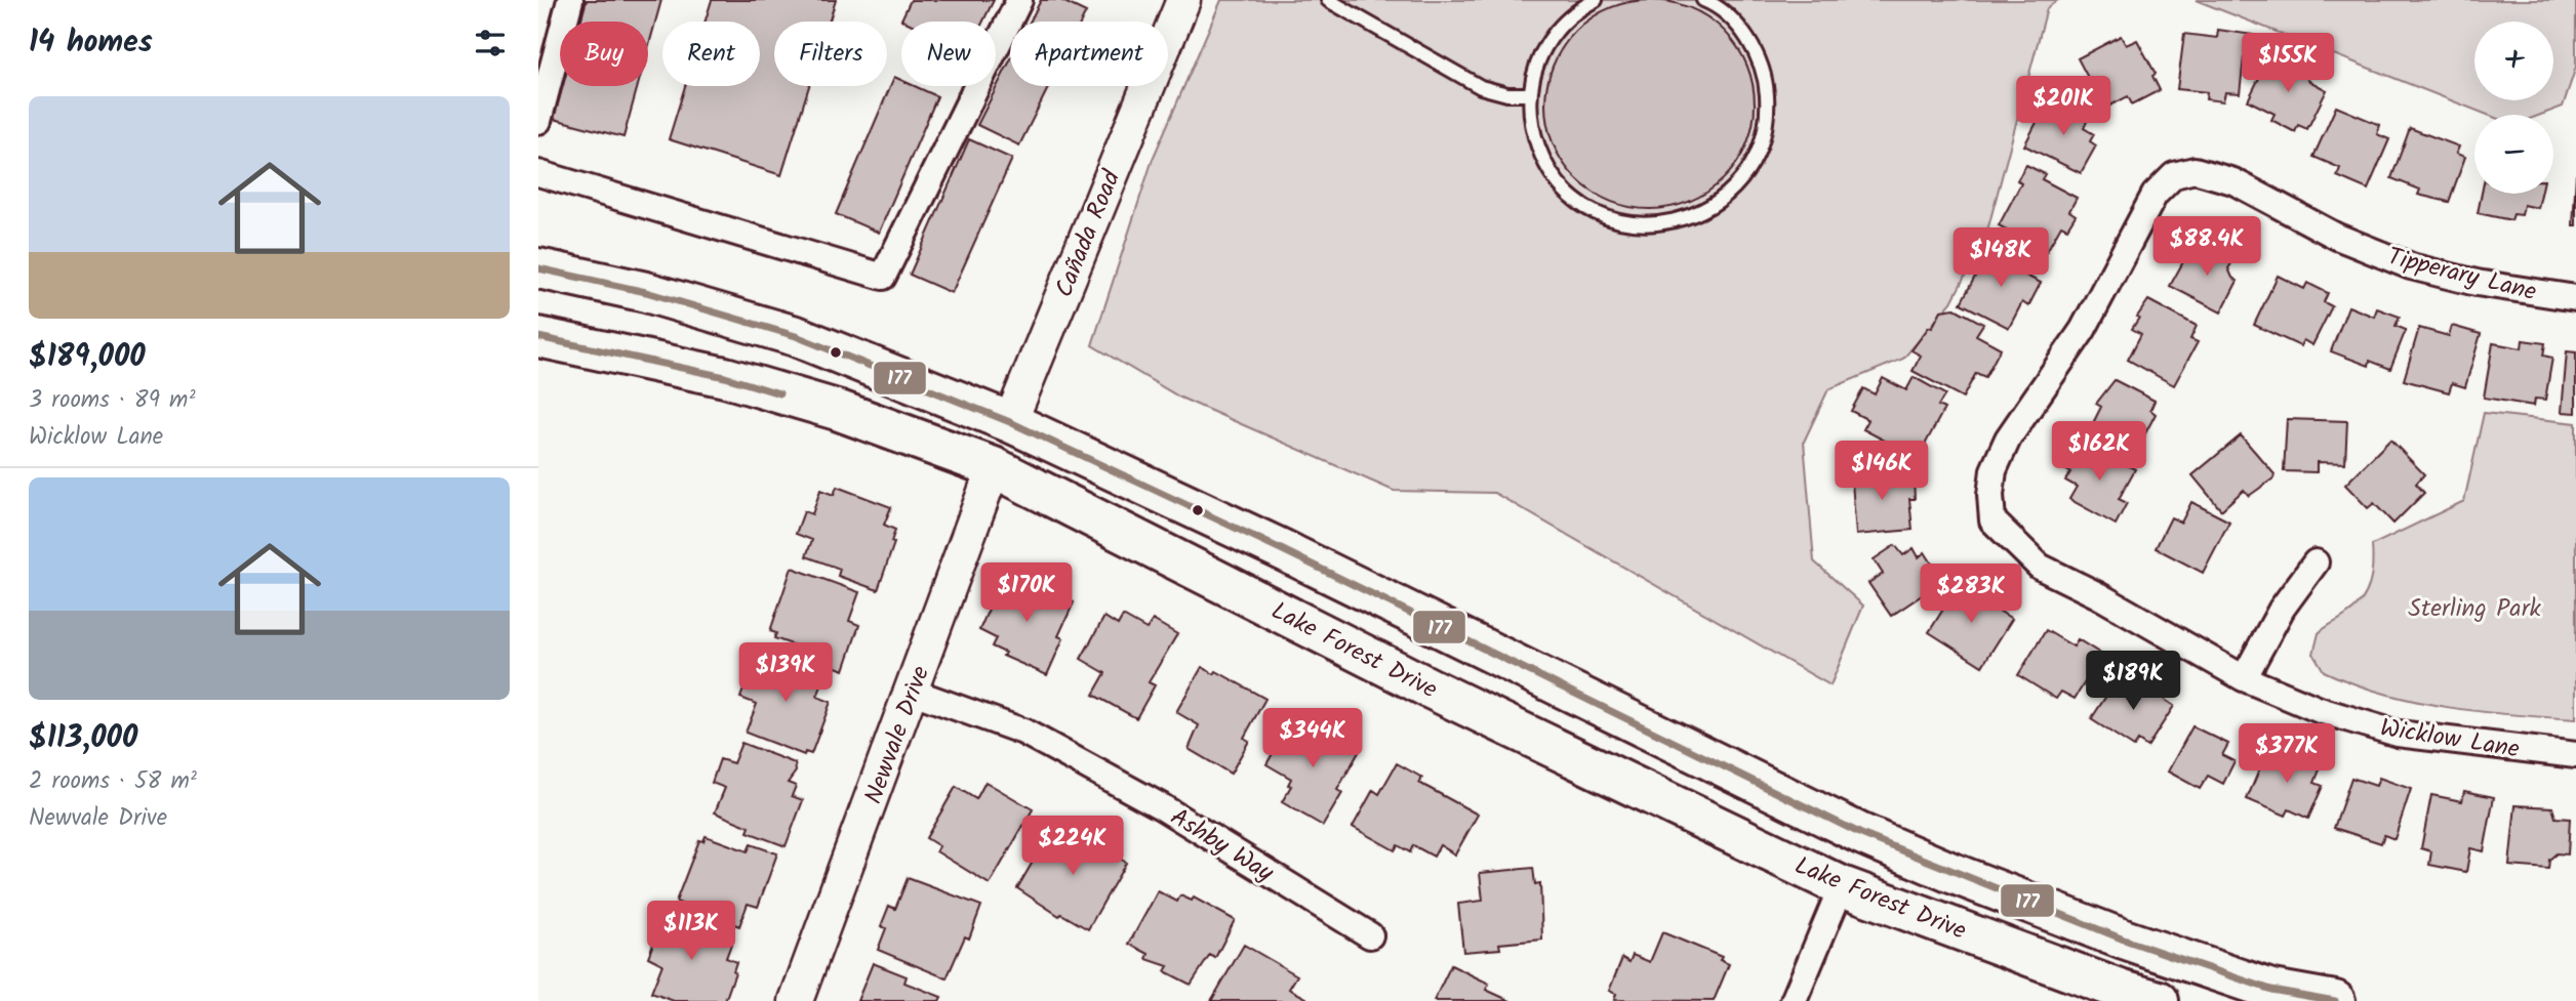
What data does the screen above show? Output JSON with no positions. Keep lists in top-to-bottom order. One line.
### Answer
{"streets":{"main road":["Lake Forest Drive"],"street":["Cañada Road","Tipperary Lane","Newvale Drive","Wicklow Lane","Ashby Way"]},"crossings":[["Cañada Road","Lake Forest Drive"],["Cañada Road","Newvale Drive"],["Tipperary Lane","Wicklow Lane"],["Lake Forest Drive","Newvale Drive"],["Newvale Drive","Ashby Way"]],"parks":["Sterling Park"],"lines":["transit line 177"],"page":{"heading":"14 homes","map_buttons":["+","−"],"chip":["Buy","Rent","Filters","New","Apartment"],"price":["$155K","$201K","$88.4K","$148K","$162K","$146K","$170K","$283K","$139K","$189K","$344K","$377K","$224K","$113K"],"list":[{"name":"$189,000","note":"3 rooms · 89 m² · Wicklow Lane"},{"name":"$113,000","note":"2 rooms · 58 m² · Newvale Drive"}]}}
